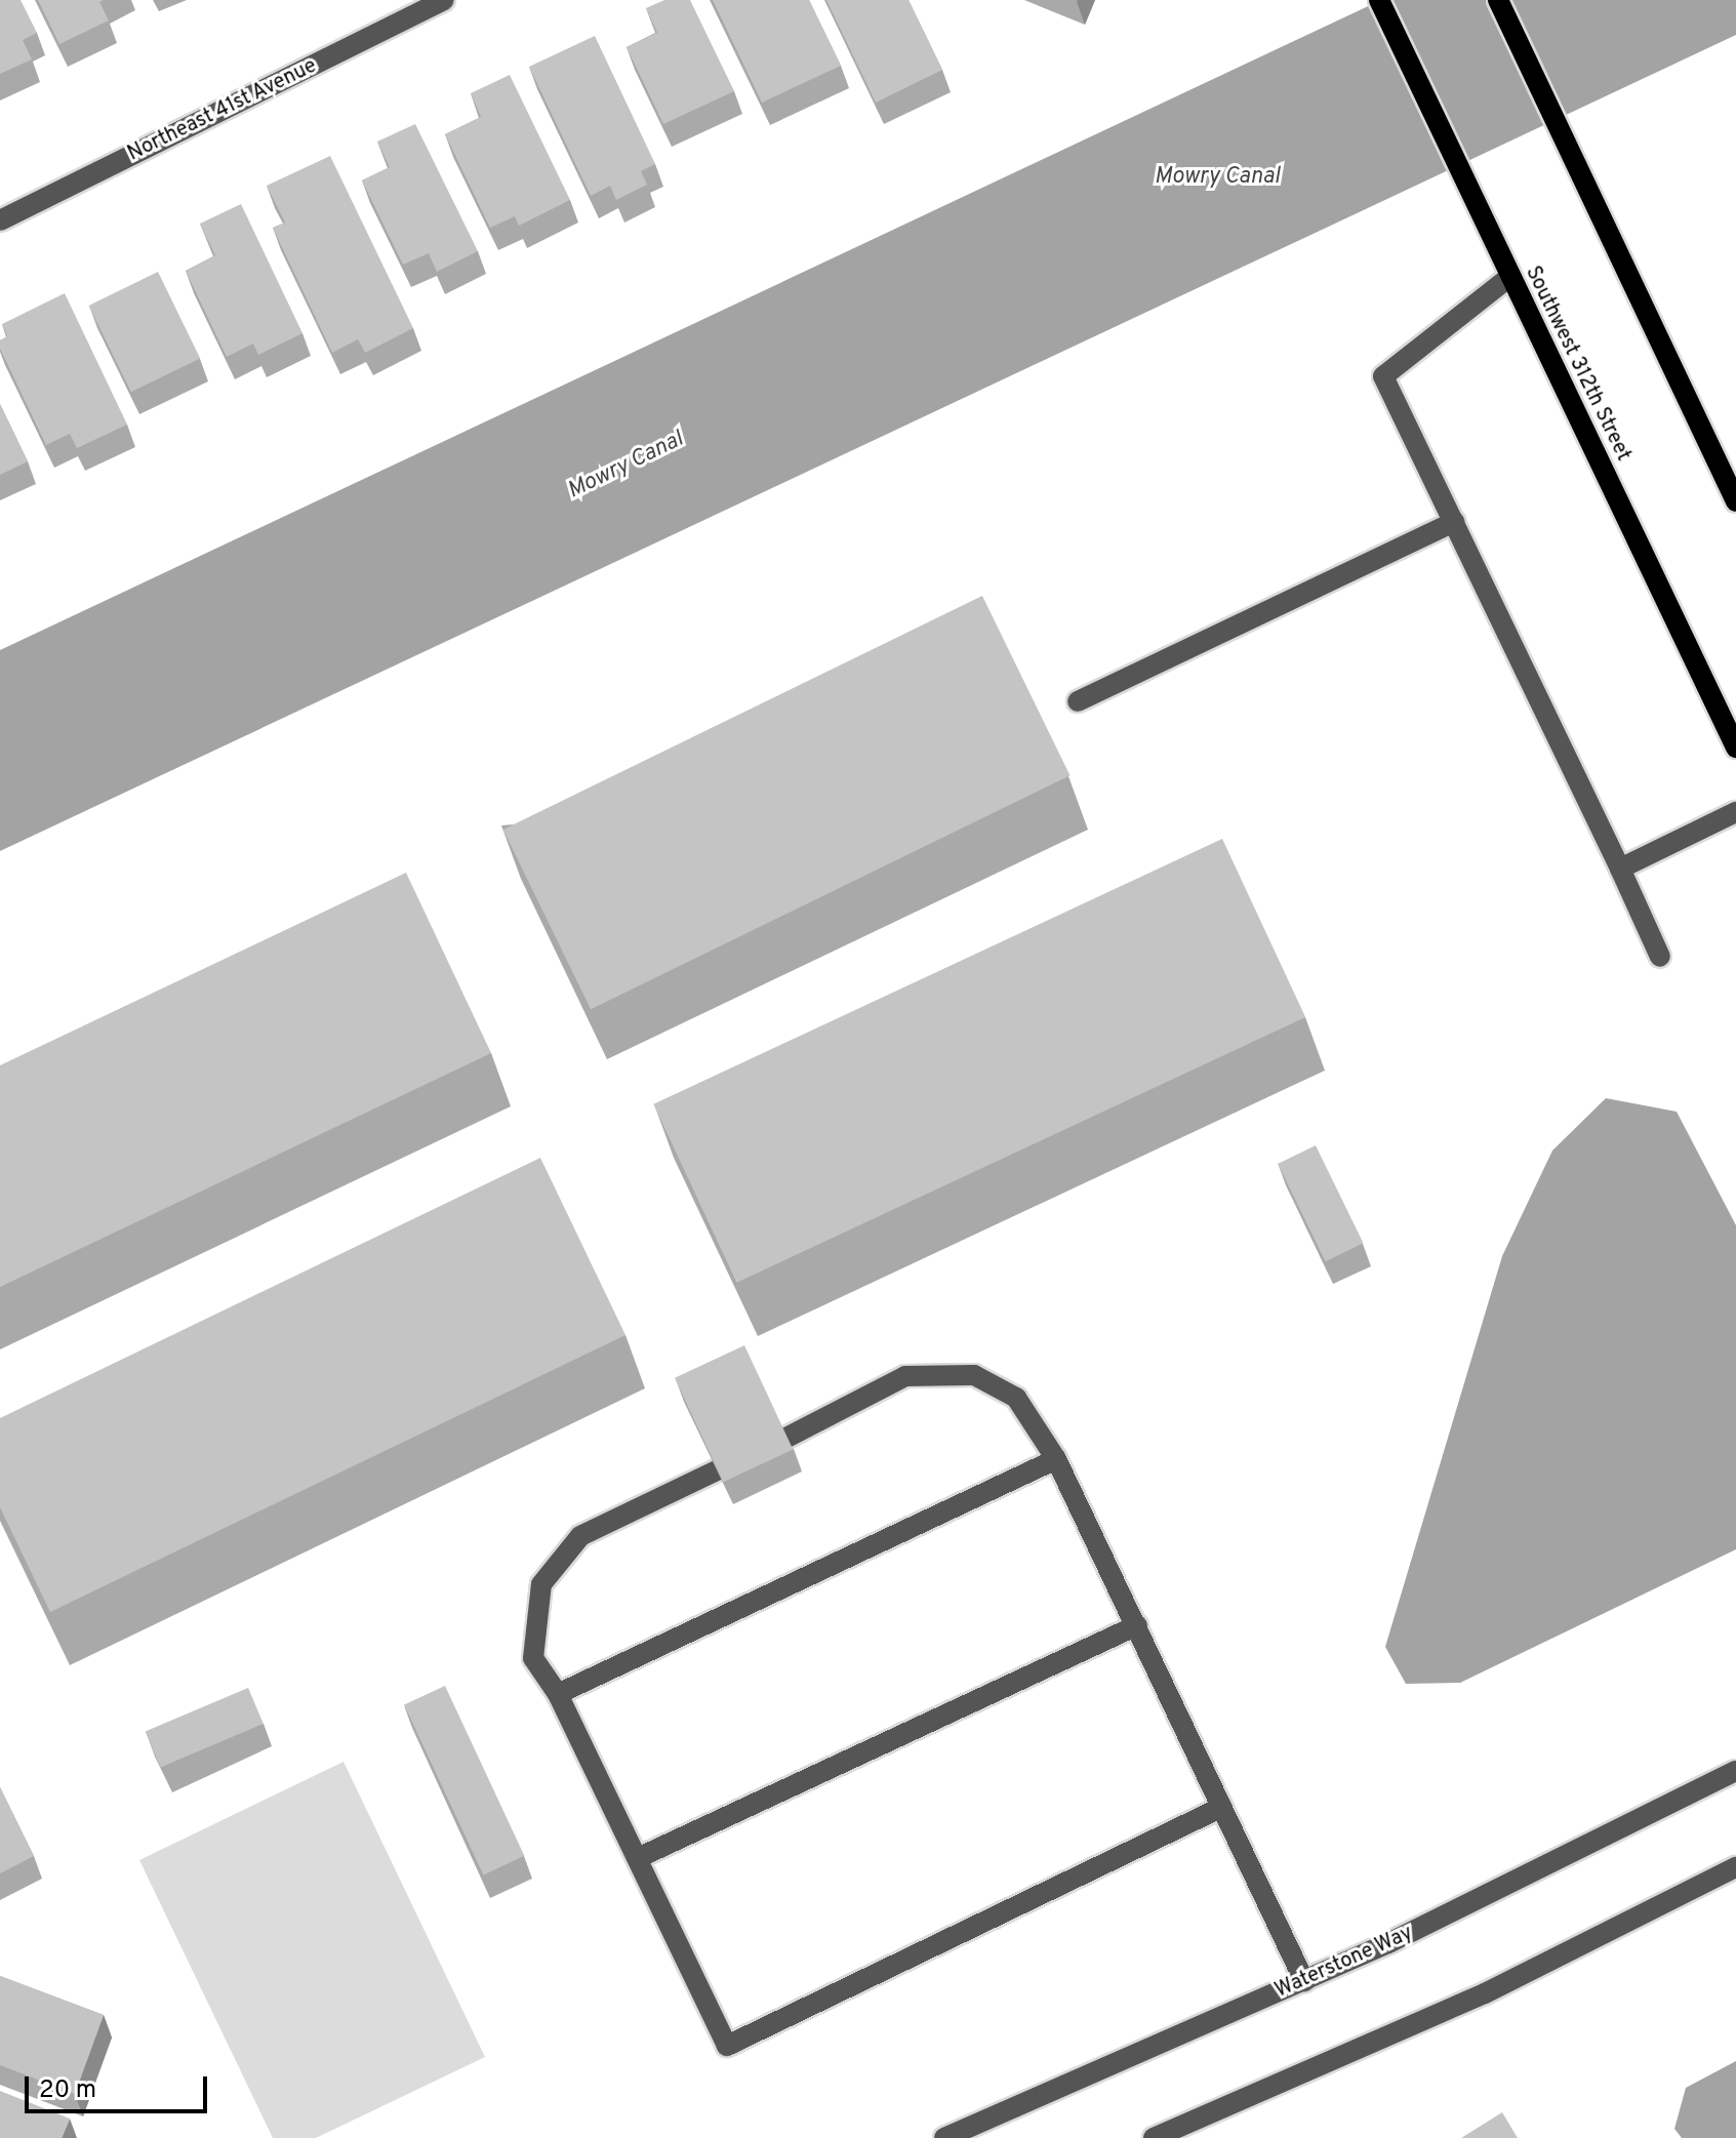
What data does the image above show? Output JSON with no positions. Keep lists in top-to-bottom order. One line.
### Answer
{"streets":{"main road":["Southwest 312th Street"],"street":["Northeast 41st Avenue","Waterstone Way"]},"water":["Mowry Canal"],"scale_bar":"20 m"}
